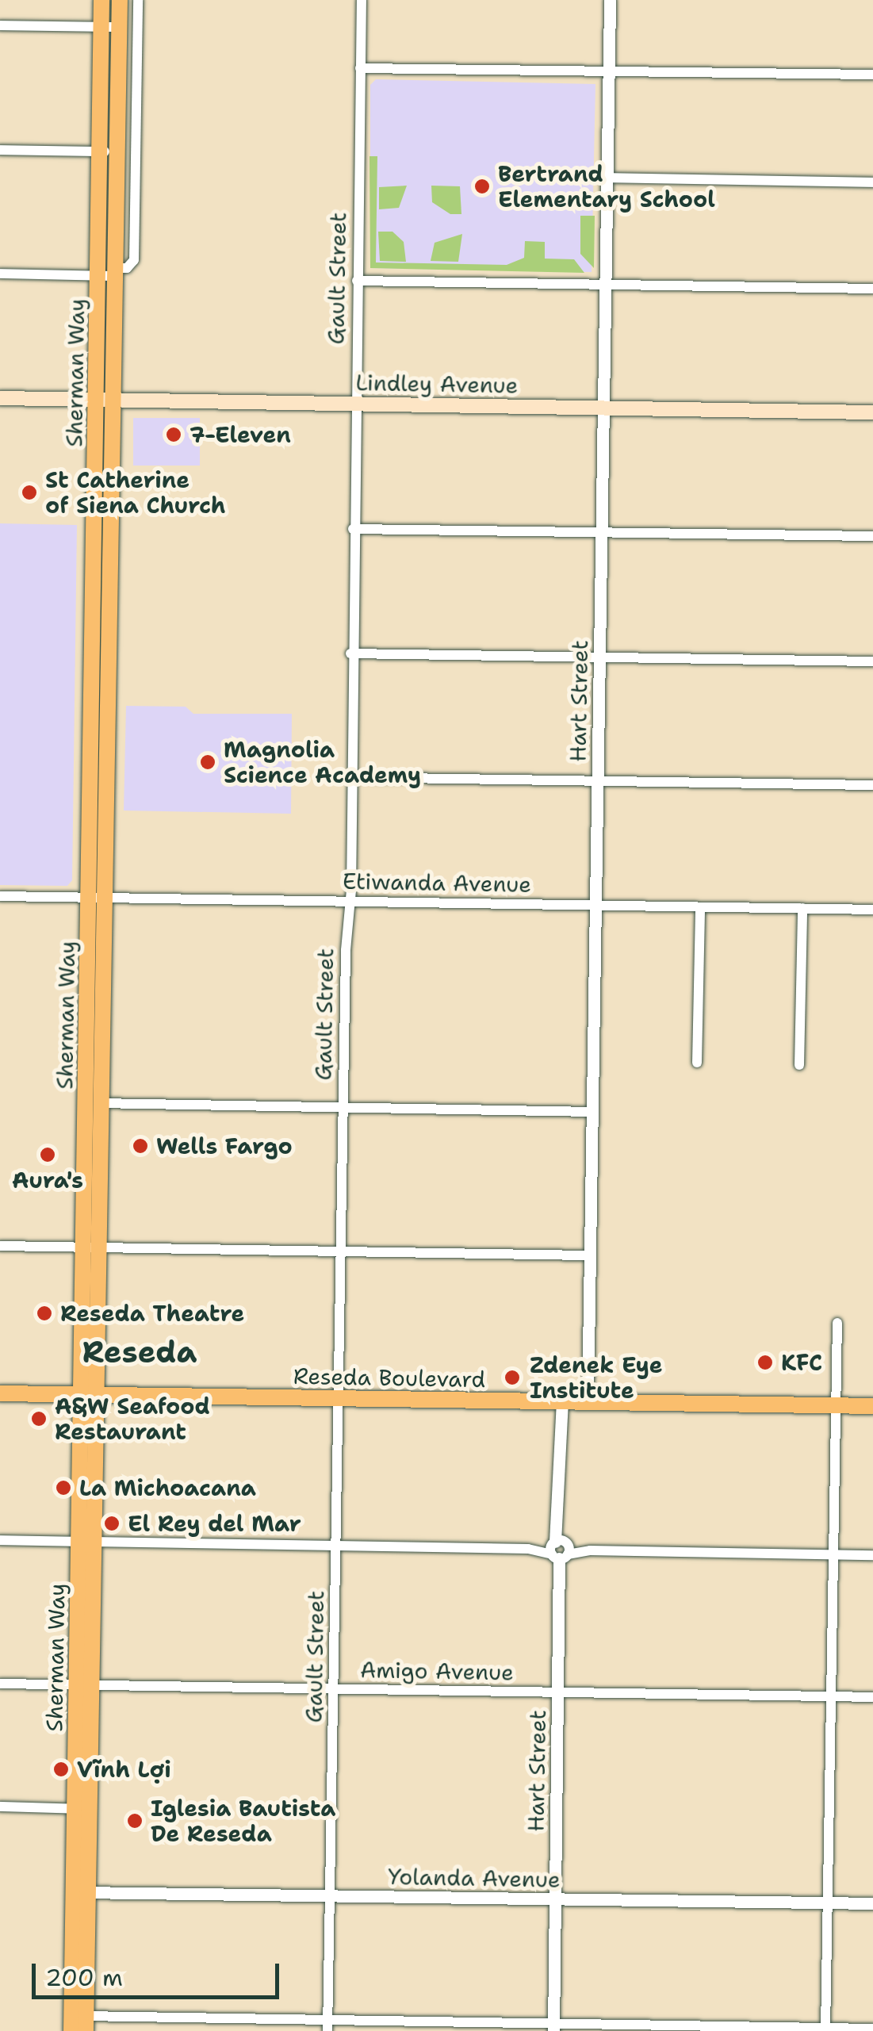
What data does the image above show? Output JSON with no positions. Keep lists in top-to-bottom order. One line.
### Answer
{"streets":{"main road":["Sherman Way","Lindley Avenue","Reseda Boulevard"],"street":["Gault Street","Hart Street","Etiwanda Avenue","Amigo Avenue","Yolanda Avenue"]},"crossings":[["Gault Street","Lindley Avenue"],["Gault Street","Etiwanda Avenue"],["Gault Street","Reseda Boulevard"],["Gault Street","Amigo Avenue"],["Gault Street","Yolanda Avenue"],["Sherman Way","Lindley Avenue"],["Sherman Way","Etiwanda Avenue"],["Sherman Way","Reseda Boulevard"],["Sherman Way","Amigo Avenue"],["Sherman Way","Yolanda Avenue"],["Lindley Avenue","Hart Street"],["Hart Street","Etiwanda Avenue"],["Hart Street","Reseda Boulevard"],["Hart Street","Amigo Avenue"],["Hart Street","Yolanda Avenue"]],"districts":["Reseda"],"places":["Bertrand Elementary School","7-Eleven","St Catherine of Siena Church","Magnolia Science Academy","Wells Fargo","Aura's","Reseda Theatre","KFC","Zdenek Eye Institute","A&W Seafood Restaurant","La Michoacana","El Rey del Mar","Vĩnh Lợi","Iglesia Bautista De Reseda"],"scale_bar":"200 m"}
